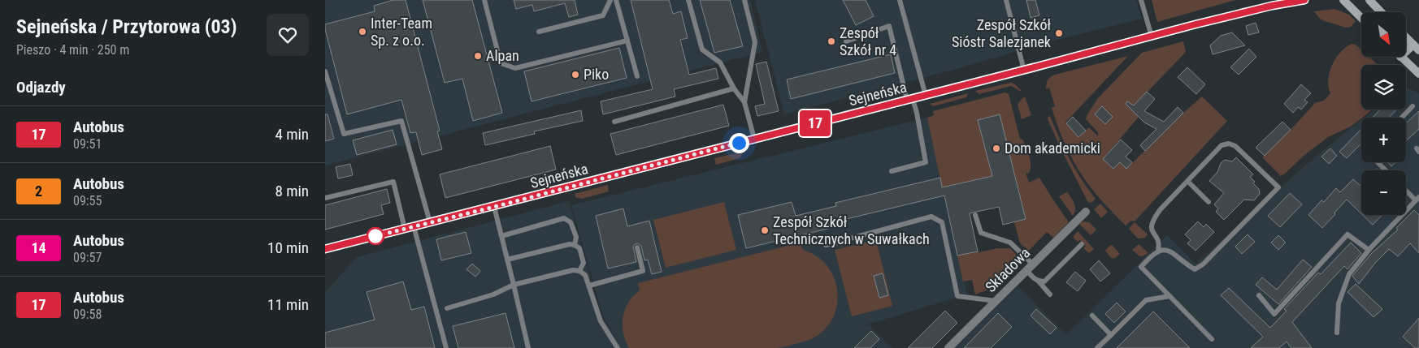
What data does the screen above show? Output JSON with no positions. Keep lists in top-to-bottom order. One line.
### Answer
{"streets":{"street":["Sejneńska","Składowa"]},"places":["Inter-Team Sp. z o.o.","Zespół Szkół Sióstr Salezjanek","Zespół Szkół nr 4","Alpan","Piko","Dom akademicki","Zespół Szkół Technicznych w Suwałkach"],"lines":["bus line 17"],"north":"bottom right","page":{"heading":[["Sejneńska / Przytorowa (03)","Pieszo · 4 min · 250 m"],"Odjazdy"],"on_map":"17","map_buttons":["+","−"],"list":[{"mark":"17","name":"Autobus","note":"09:51","value":"4 min"},{"mark":"2","name":"Autobus","note":"09:55","value":"8 min"},{"mark":"14","name":"Autobus","note":"09:57","value":"10 min"},{"mark":"17","name":"Autobus","note":"09:58","value":"11 min"}]}}
